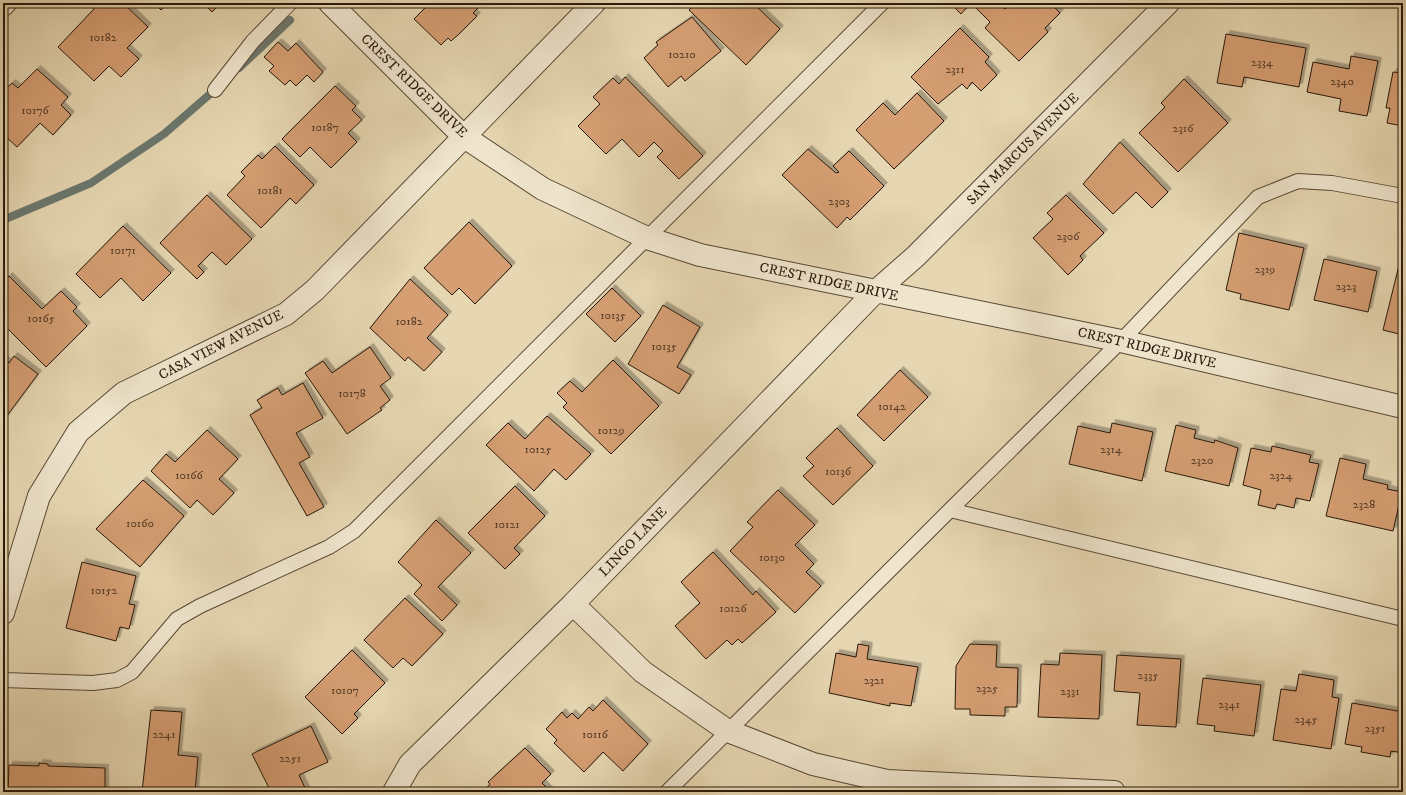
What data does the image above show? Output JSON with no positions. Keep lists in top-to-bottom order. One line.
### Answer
{"streets":{"street":["CREST RIDGE DRIVE","SAN MARCUS AVENUE","CASA VIEW AVENUE","LINGO LANE"]},"crossings":[["CREST RIDGE DRIVE","SAN MARCUS AVENUE"],["CREST RIDGE DRIVE","CASA VIEW AVENUE"],["CREST RIDGE DRIVE","LINGO LANE"],["SAN MARCUS AVENUE","LINGO LANE"]],"house_numbers":["10182","10210","2334","2311","2340","10176","10187","2316","10181","2303","2306","10171","2319","2323","10135","10165","10182","10135","10178","10142","10129","10125","2314","2320","10136","10166","2324","2328","10160","10121","10130","10152","10126","2335","2321","2325","10107","2331","2341","2345","2351","2241","10116","2251"]}
